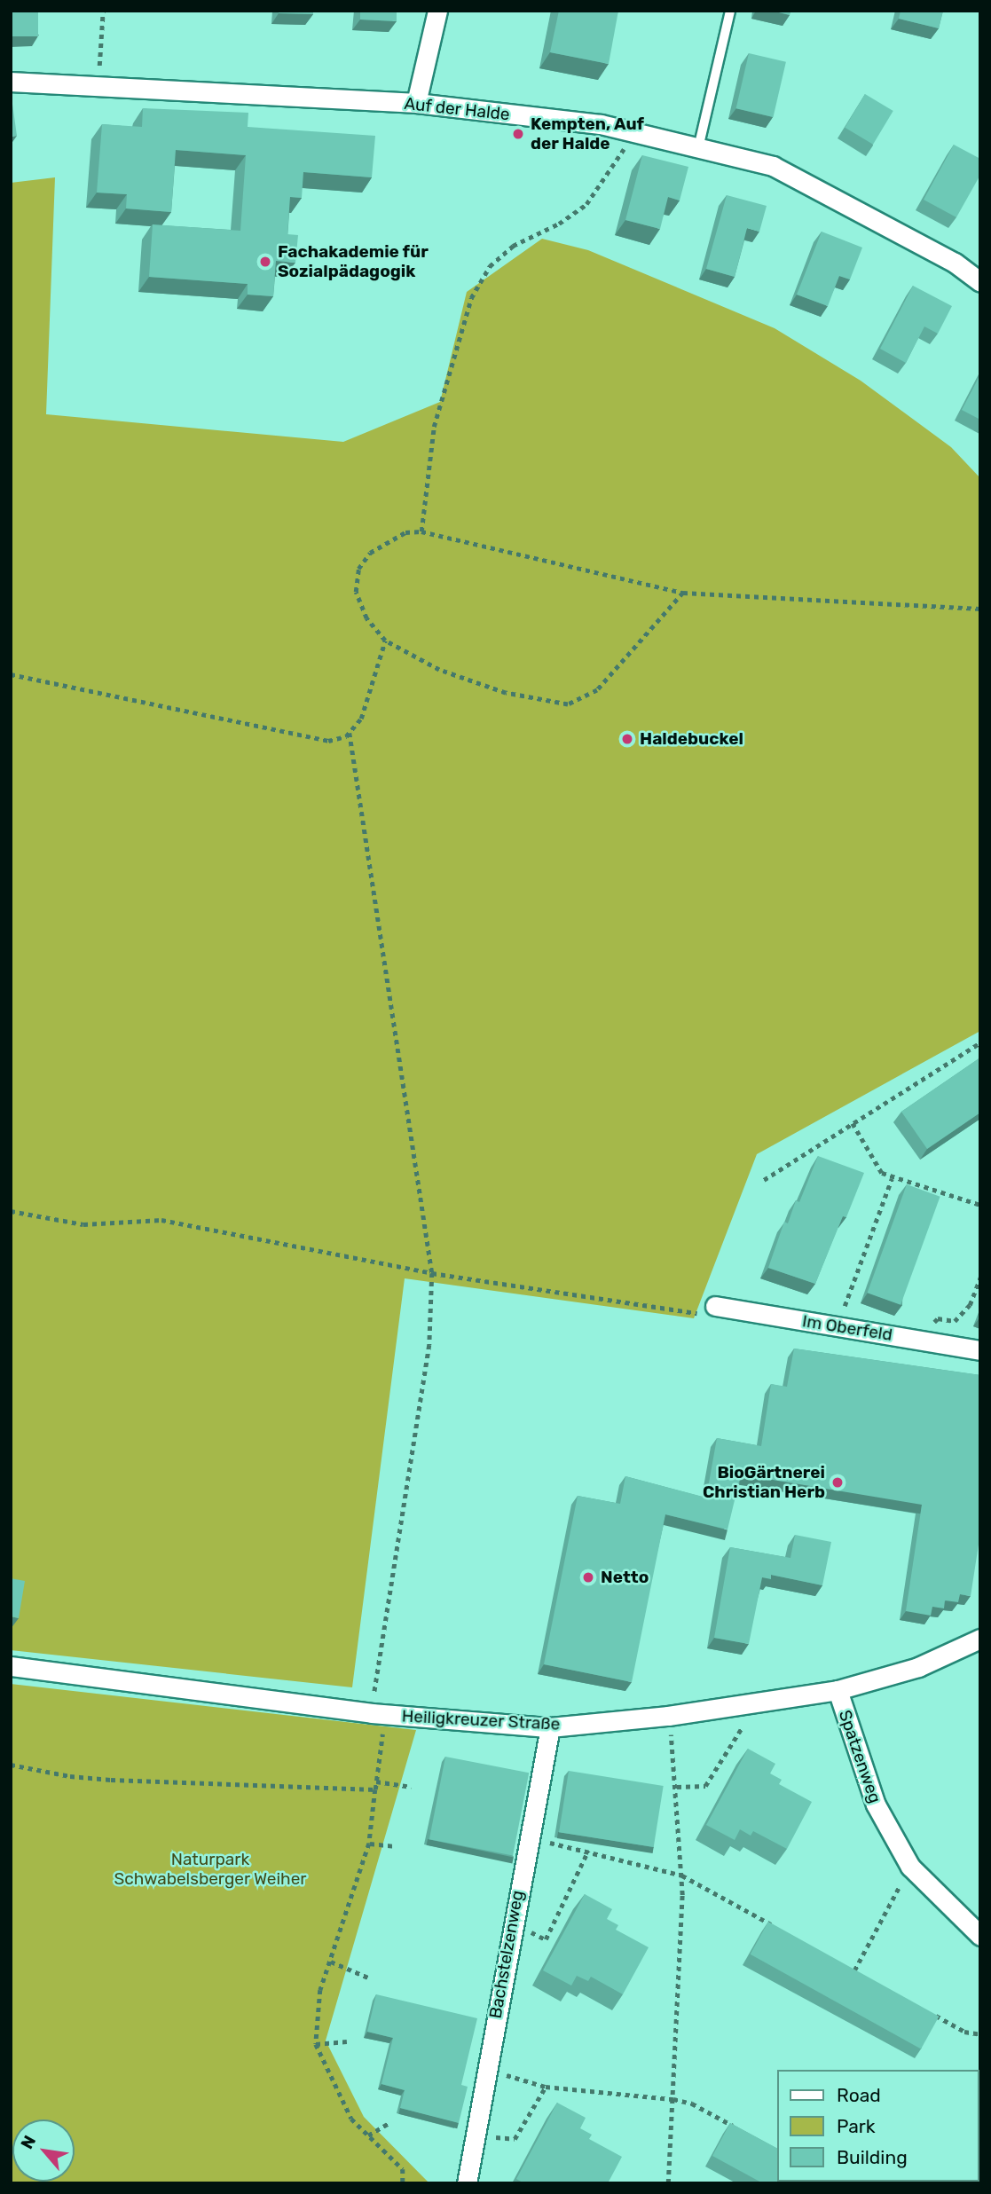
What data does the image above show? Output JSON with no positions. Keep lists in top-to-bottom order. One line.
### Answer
{"streets":{"street":["Auf der Halde","Im Oberfeld","Heiligkreuzer Straße","Spatzenweg","Bachstelzenweg"]},"crossings":[["Heiligkreuzer Straße","Spatzenweg"],["Heiligkreuzer Straße","Bachstelzenweg"]],"parks":["Naturpark Schwabelsberger Weiher"],"places":["Kempten, Auf der Halde","Fachakademie für Sozialpädagogik","Haldebuckel","BioGärtnerei Christian Herb","Netto"],"legend":["Road","Park","Building"],"north":"top left"}
